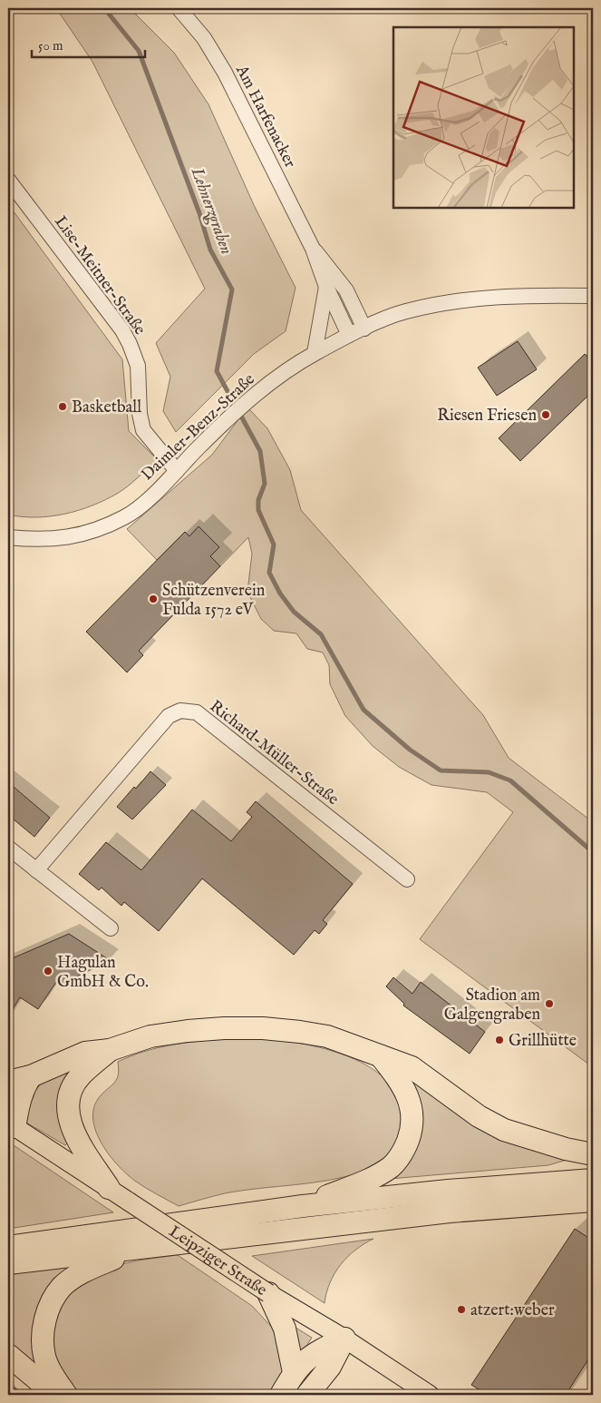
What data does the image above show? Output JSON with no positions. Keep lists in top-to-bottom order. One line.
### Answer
{"streets":{"main road":["Leipziger Straße"],"street":["Am Harfenacker","Lise-Meitner-Straße","Daimler-Benz-Straße","Richard-Müller-Straße"]},"crossings":[["Am Harfenacker","Daimler-Benz-Straße"],["Lise-Meitner-Straße","Daimler-Benz-Straße"]],"water":["Lehnerzgraben"],"places":["Basketball","Riesen Friesen","Schützenverein Fulda 1572 eV","Hagulan GmbH & Co.","Stadion am Galgengraben","Grillhütte","atzert:weber"],"scale_bar":"50 m"}
